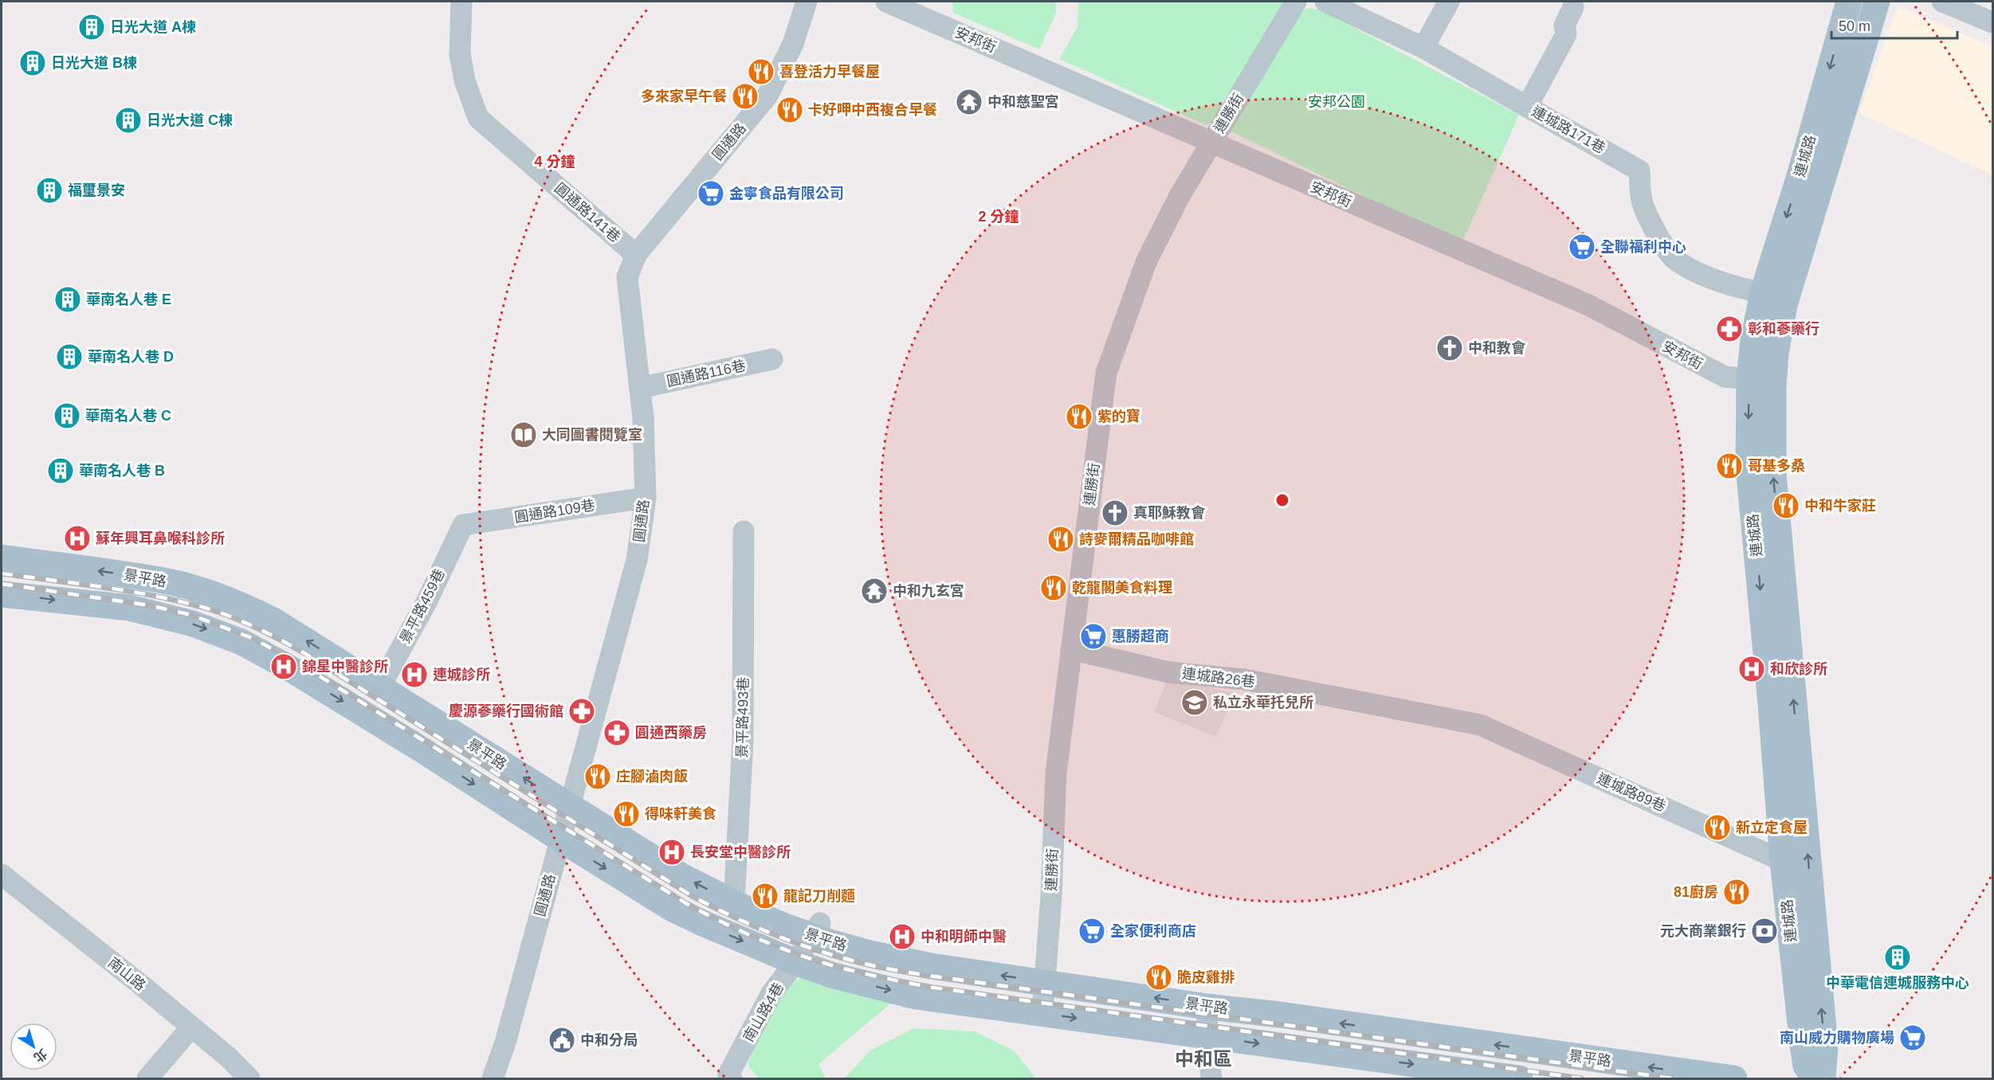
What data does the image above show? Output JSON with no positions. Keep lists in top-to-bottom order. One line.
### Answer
{"streets":{"main road":["連城路","景平路"],"street":["安邦街","連勝街","連城路171巷","圓通路","圓通路141巷","圓通路116巷","圓通路109巷","景平路459巷","連城路26巷","景平路493巷","連城路89巷","南山路","南山路4巷"]},"crossings":[["安邦街","連勝街"],["安邦街","連城路"],["連勝街","景平路"],["連勝街","連城路26巷"],["連城路171巷","連城路"],["圓通路","圓通路141巷"],["圓通路","圓通路116巷"],["圓通路","圓通路109巷"],["圓通路","景平路"],["連城路","連城路89巷"],["圓通路109巷","景平路459巷"],["景平路","景平路459巷"],["景平路","景平路493巷"],["景平路","南山路4巷"],["連城路26巷","連城路89巷"]],"districts":["中和區"],"parks":["安邦公園"],"places":{"building":["日光大道 A棟","日光大道 B棟","日光大道 C棟","福璽景安","華南名人巷 E","華南名人巷 D","華南名人巷 C","華南名人巷 B","中華電信連城服務中心"],"restaurant":["喜登活力早餐屋","多來家早午餐","卡好呷中西複合早餐","紫的寶","哥基多桑","中和牛家莊","詩麥爾精品咖啡館","乾龍閣美食料理","庄腳滷肉飯","得味軒美食","新立定食屋","81廚房","龍記刀削麵","脆皮雞排"],"temple":["中和慈聖宮","中和九玄宮"],"supermarket":["金寧食品有限公司","全聯福利中心","惠勝超商","全家便利商店","南山威力購物廣場"],"pharmacy":["彰和蔘藥行","慶源蔘藥行國術館","圓通西藥房"],"church":["中和教會","真耶穌教會"],"library":["大同圖書閱覽室"],"hospital":["蘇年興耳鼻喉科診所","錦星中醫診所","和欣診所","連城診所","長安堂中醫診所","中和明師中醫"],"school or university":["私立永華托兒所"],"bank":["元大商業銀行"],"public building":["中和分局"]},"scale_bar":"50 m","north":"bottom right","rings":["4 分鐘","2 分鐘"]}
